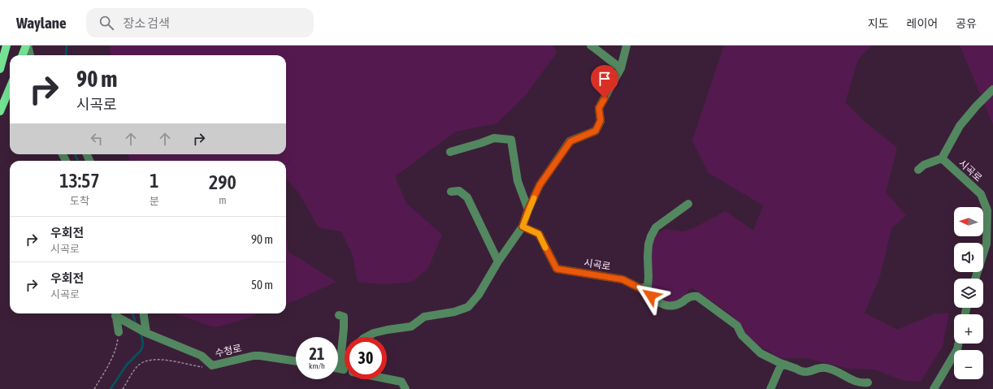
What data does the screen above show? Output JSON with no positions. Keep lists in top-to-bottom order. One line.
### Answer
{"streets":{"street":["시곡로","수청로"]},"north":"left","page":{"header":"Waylane","search":"장소 검색","nav":["지도","레이어","공유"],"turn":["90 m","시곡로"],"eta":["13:57","도착","1","분","290","m"],"map_buttons":["+","−"],"list":[{"name":"우회전","note":"시곡로","value":"90 m"},{"name":"우회전","note":"시곡로","value":"50 m"}],"speed":"21 km/h","limit":"30"}}
